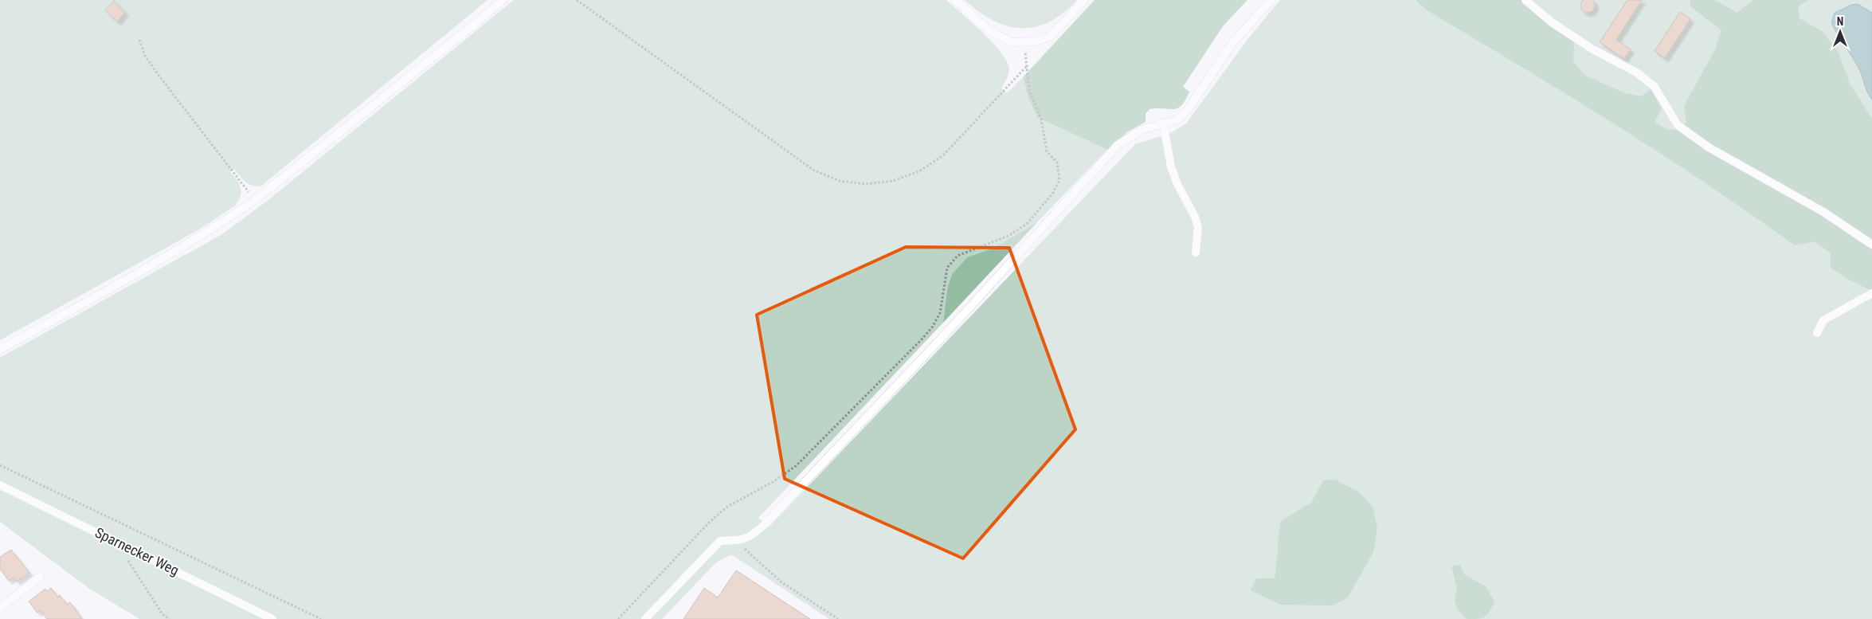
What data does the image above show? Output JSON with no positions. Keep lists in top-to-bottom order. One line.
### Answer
{"streets":{"lane":["Sparnecker Weg"]},"north":"top"}
